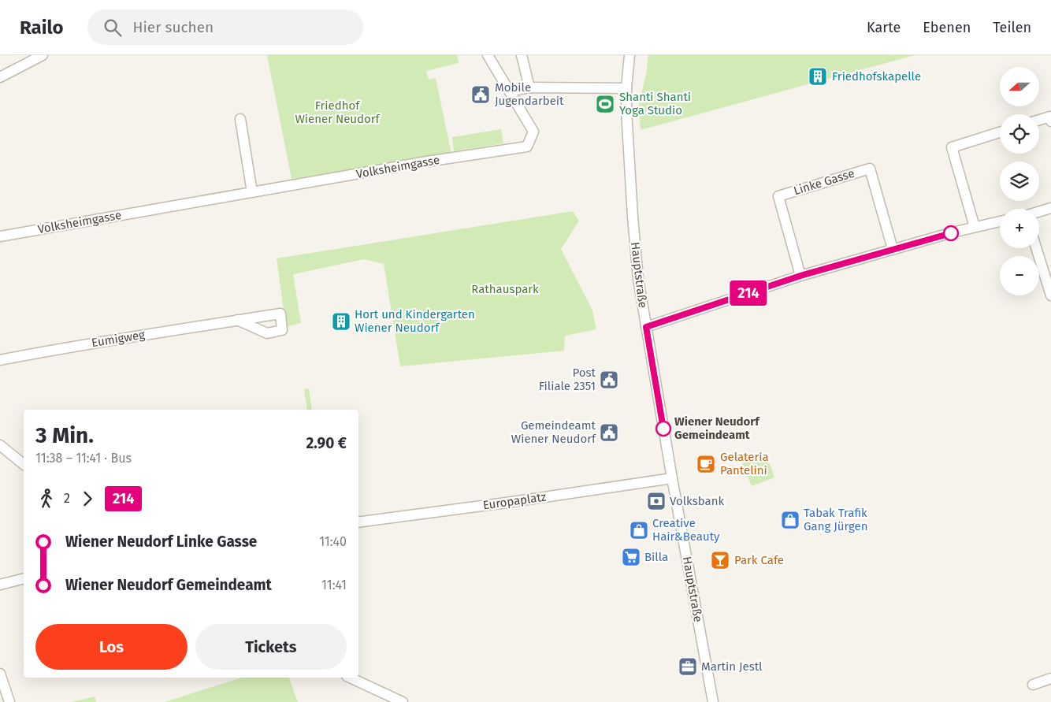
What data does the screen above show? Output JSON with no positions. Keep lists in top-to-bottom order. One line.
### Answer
{"streets":{"street":["Volksheimgasse","Linke Gasse","Hauptstraße","Eumigweg","Europaplatz"]},"crossings":[["Hauptstraße","Europaplatz"]],"parks":["Friedhof Wiener Neudorf","Rathauspark"],"places":{"building":["Friedhofskapelle","Hort und Kindergarten Wiener Neudorf"],"public building":["Mobile Jugendarbeit","Post Filiale 2351","Gemeindeamt Wiener Neudorf"],"sports":["Shanti Shanti Yoga Studio"],"other":["Wiener Neudorf Gemeindeamt"],"cafe":["Gelateria Pantelini"],"bank":["Volksbank"],"shop":["Tabak Trafik Gang Jürgen","Creative Hair&Beauty"],"supermarket":["Billa"],"bar":["Park Cafe"],"office":["Martin Jestl"]},"lines":["bus line 214"],"north":"left","page":{"header":"Railo","search":"Hier suchen","nav":["Karte","Ebenen","Teilen"],"on_map":"214","map_buttons":["+","−"],"heading":["3 Min.","11:38 – 11:41 · Bus","2.90 €"],"legs":["2","214"],"list":[{"name":"Wiener Neudorf Linke Gasse","value":"11:40"},{"name":"Wiener Neudorf Gemeindeamt","value":"11:41"}],"buttons":["Los","Tickets"]}}
